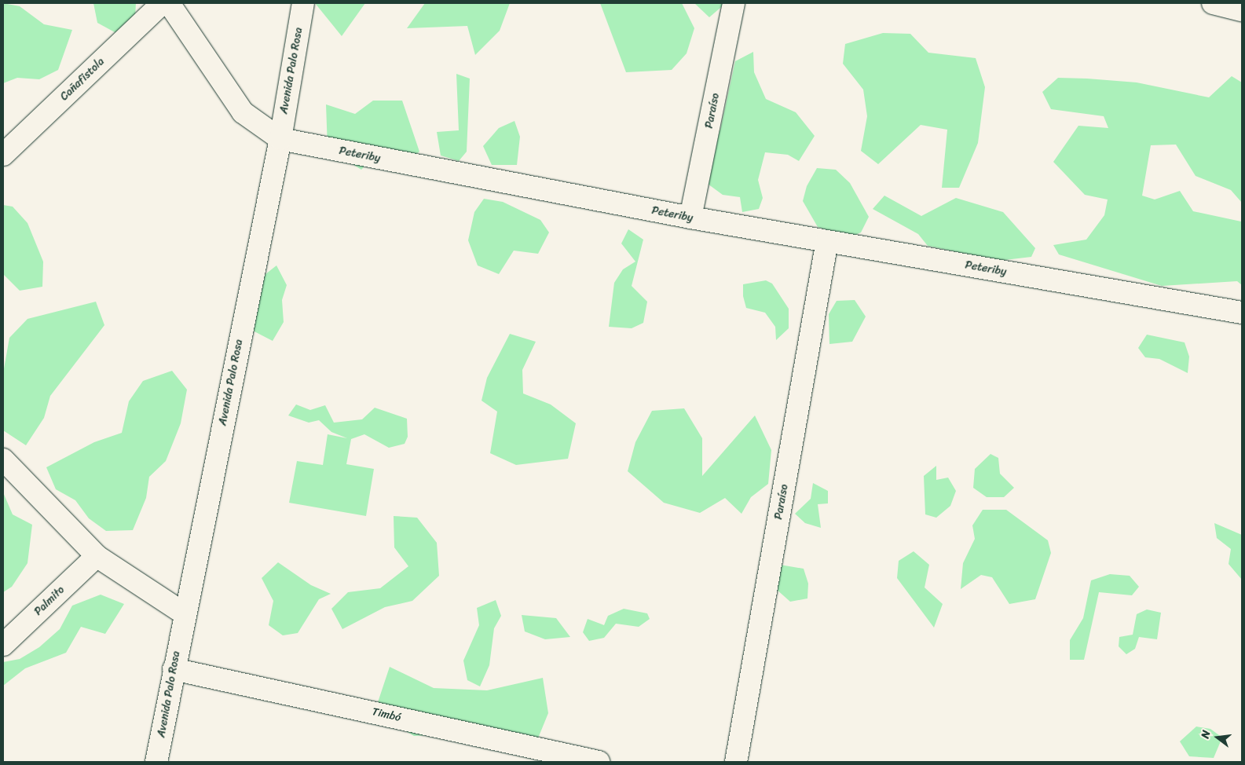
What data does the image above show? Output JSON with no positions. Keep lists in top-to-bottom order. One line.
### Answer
{"streets":{"street":["Avenida Palo Rosa","Cañafistola","Paraíso","Peteriby","Palmito","Timbó"]},"crossings":[["Avenida Palo Rosa","Peteriby"],["Avenida Palo Rosa","Timbó"],["Paraíso","Peteriby"]],"north":"left"}
